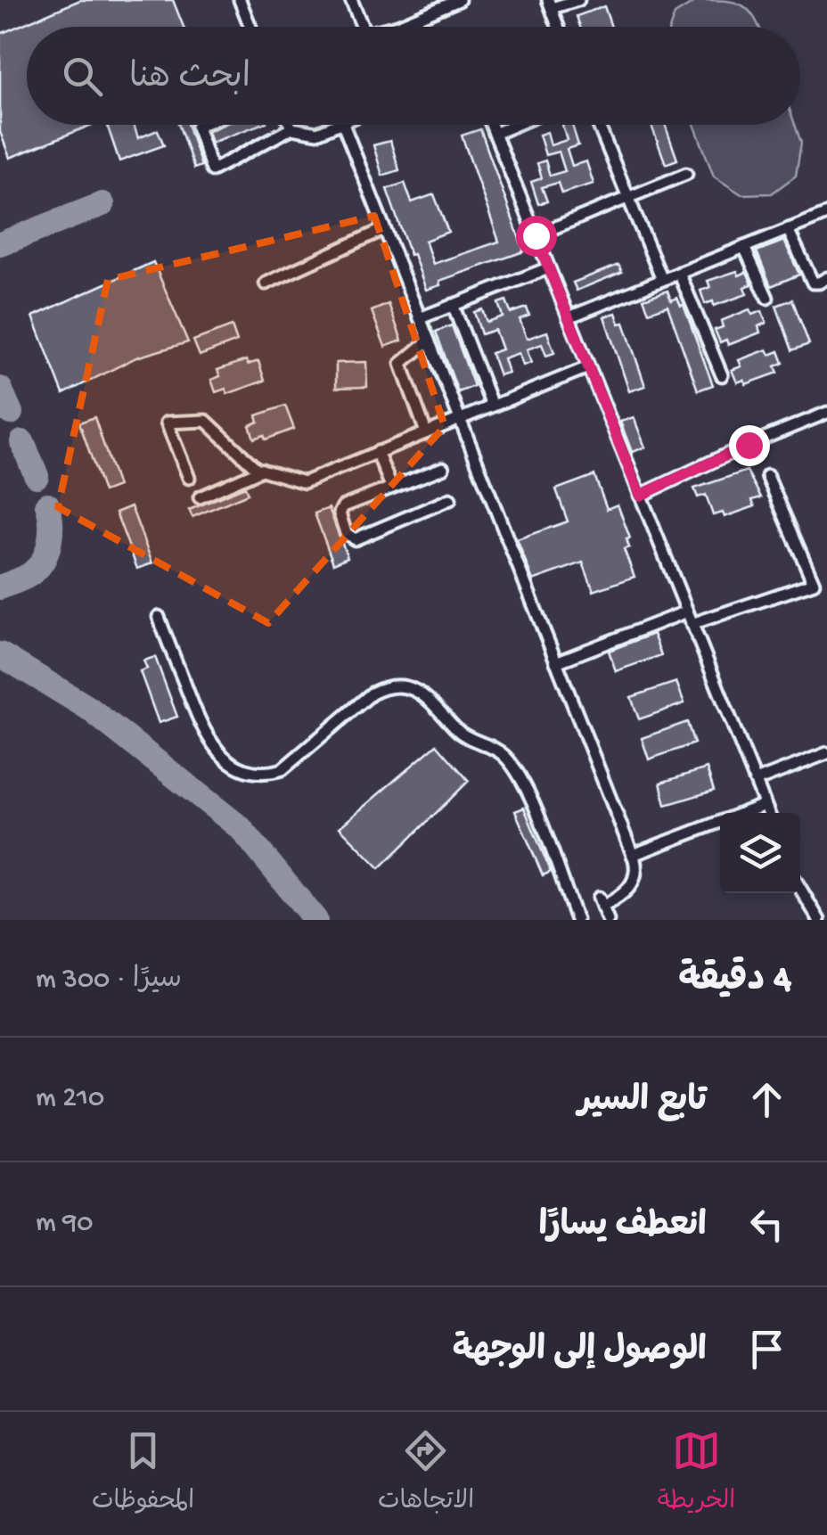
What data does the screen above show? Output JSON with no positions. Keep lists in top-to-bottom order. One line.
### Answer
{"page":{"search":"ابحث هنا","heading":["4 دقيقة","سيرًا · 300 m"],"list":[["تابع السير","210 m"],["انعطف يسارًا","90 m"],"الوصول إلى الوجهة"],"nav":["الخريطة","الاتجاهات","المحفوظات"]}}
